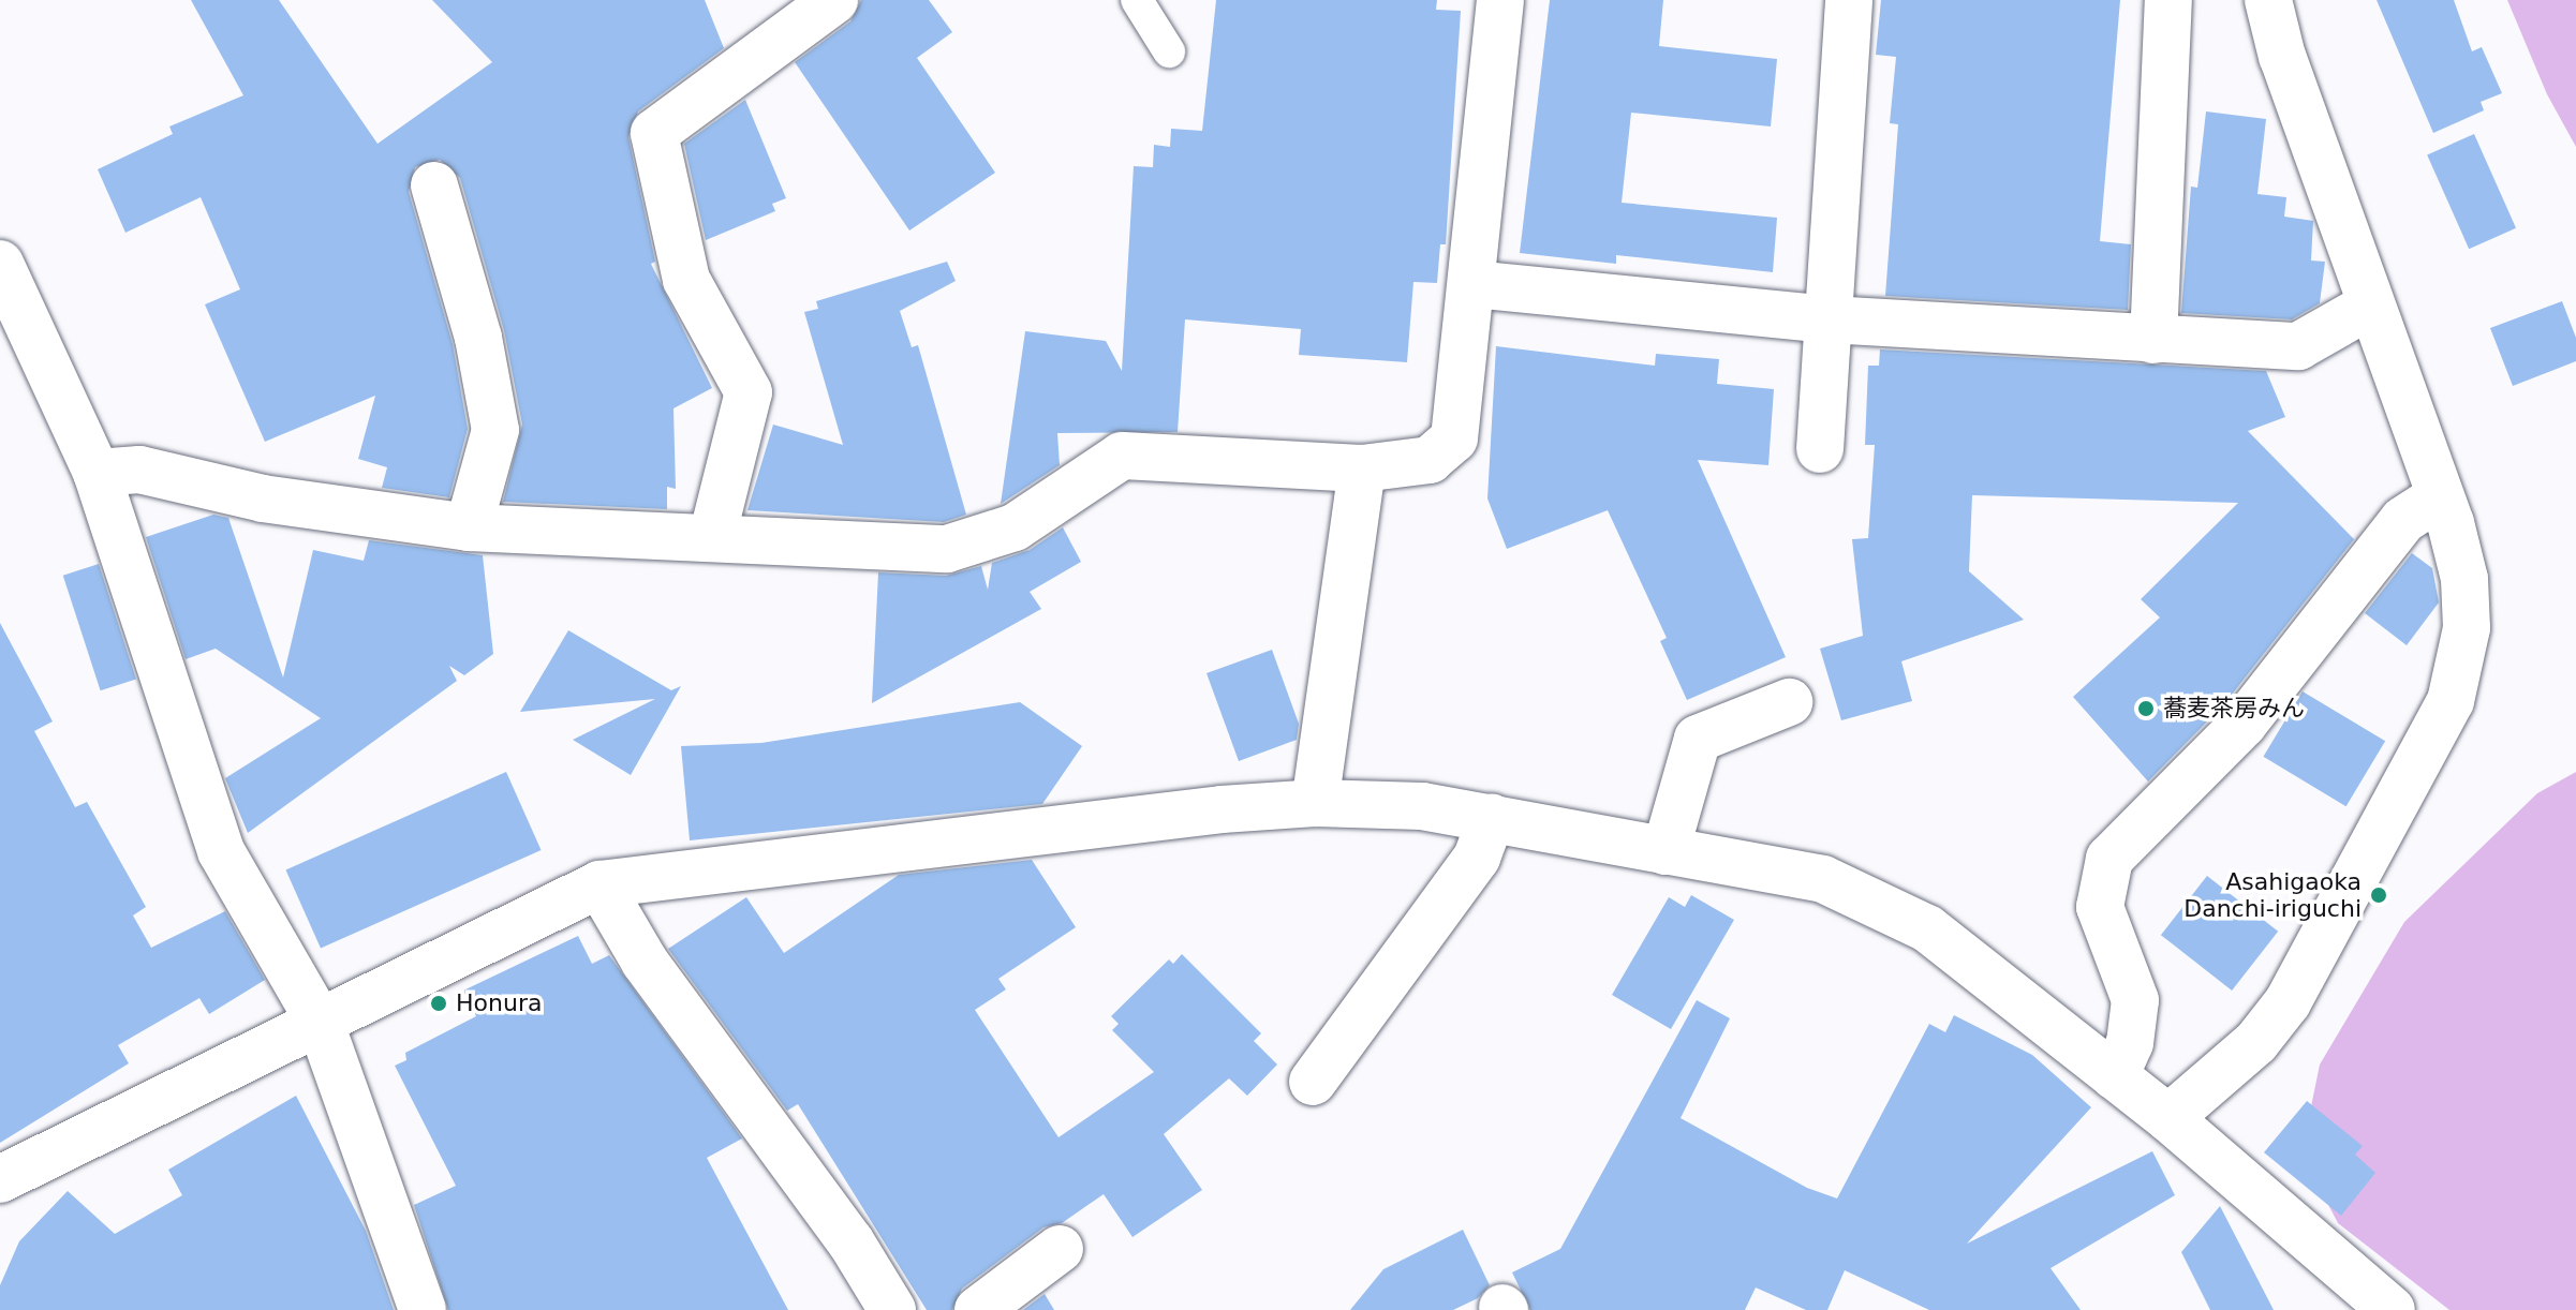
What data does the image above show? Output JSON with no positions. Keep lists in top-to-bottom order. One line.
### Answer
{"places":["蕎麦茶房みん","Asahigaoka Danchi-iriguchi","Honura"]}
